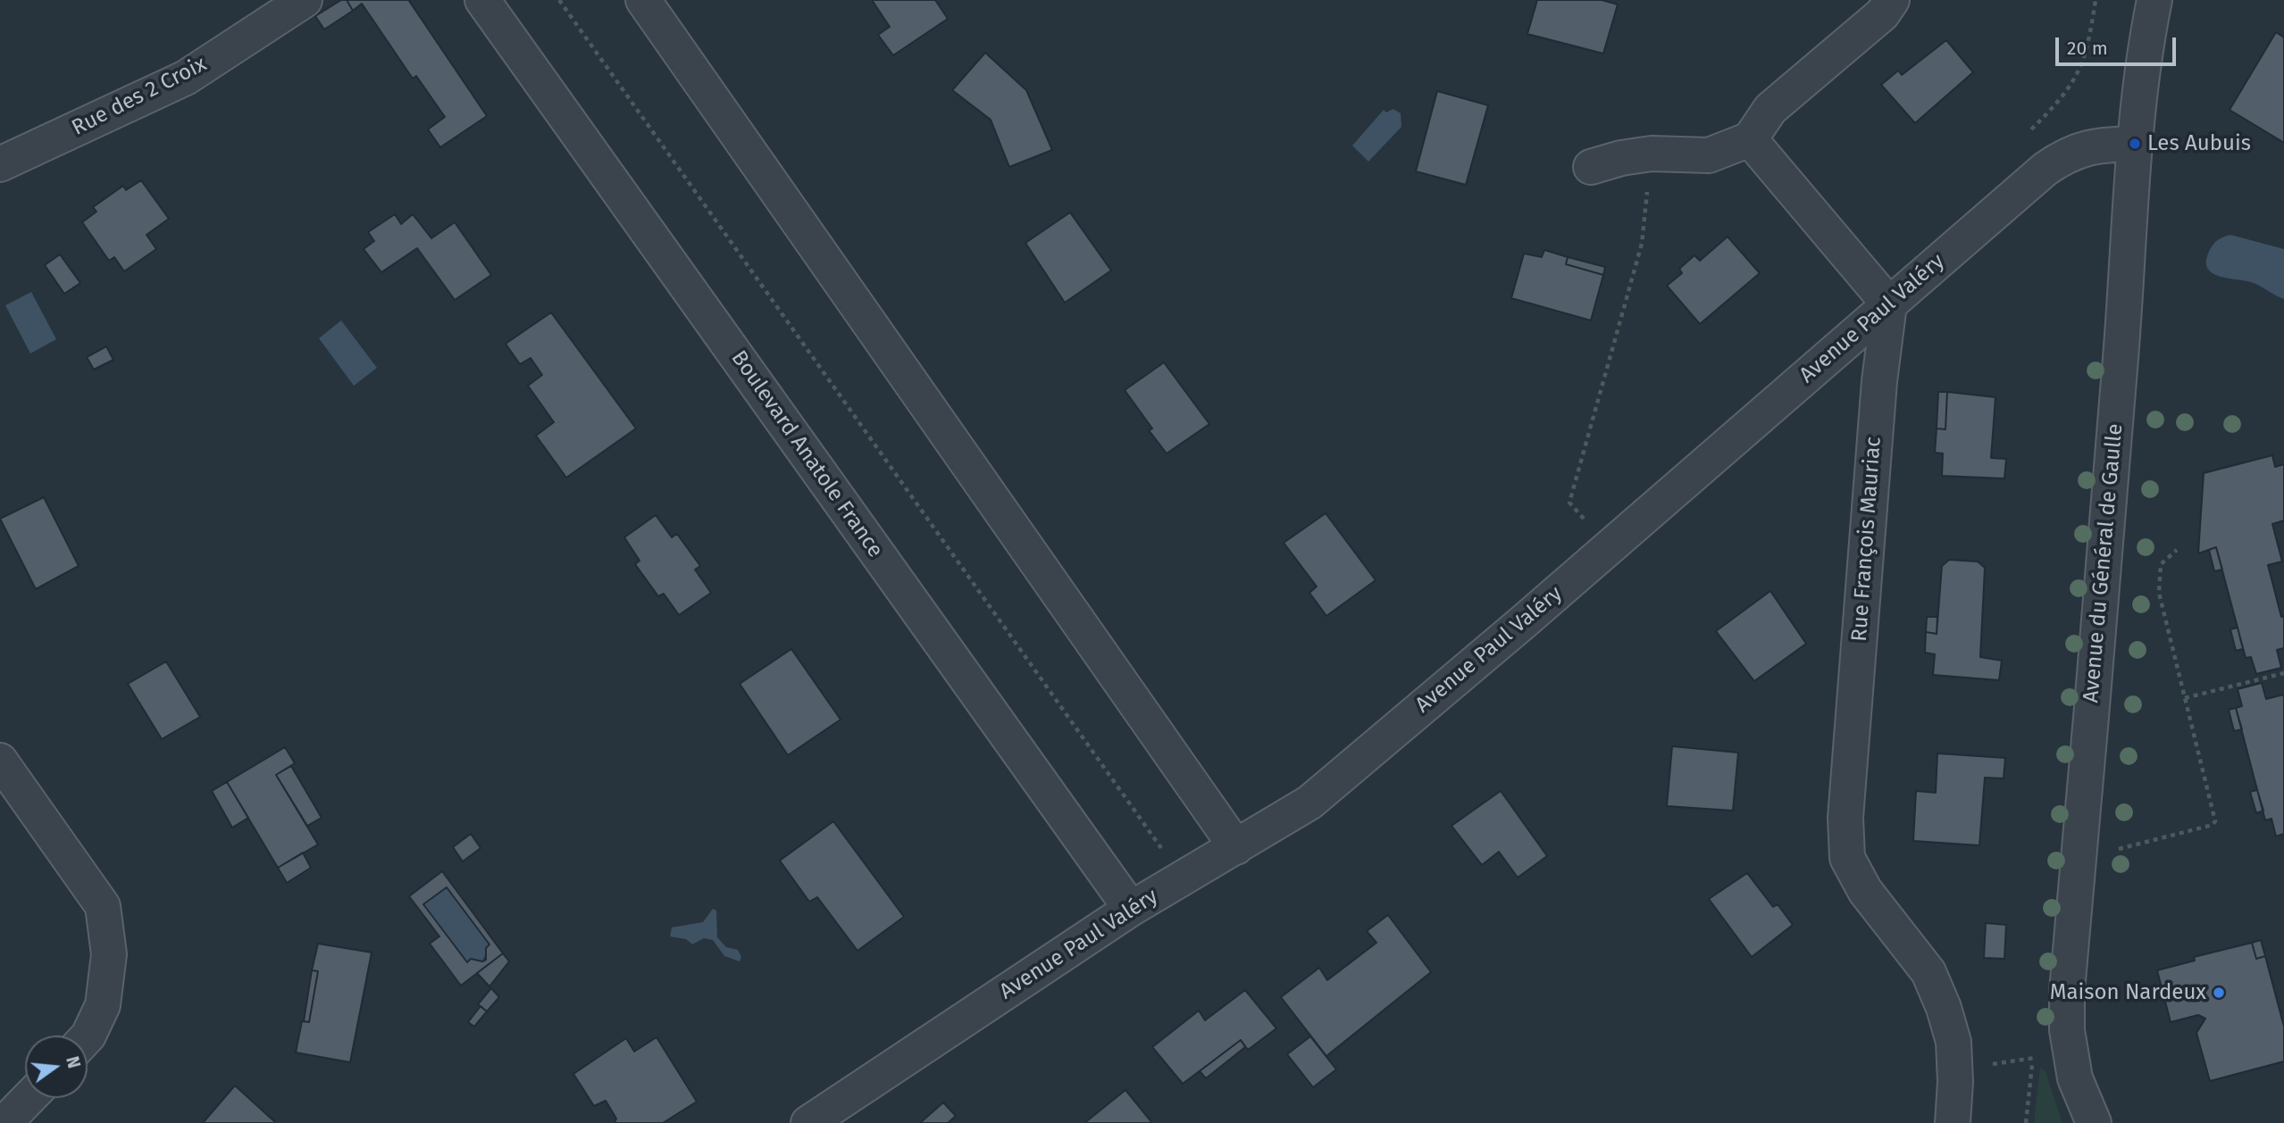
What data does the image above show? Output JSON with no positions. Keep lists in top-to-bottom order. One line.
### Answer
{"streets":{"street":["Rue des 2 Croix","Avenue Paul Valéry","Boulevard Anatole France","Rue François Mauriac","Avenue du Général de Gaulle"]},"crossings":[["Avenue Paul Valéry","Boulevard Anatole France"],["Avenue Paul Valéry","Rue François Mauriac"],["Avenue Paul Valéry","Avenue du Général de Gaulle"]],"places":["Les Aubuis","Maison Nardeux"],"scale_bar":"20 m","north":"right"}
